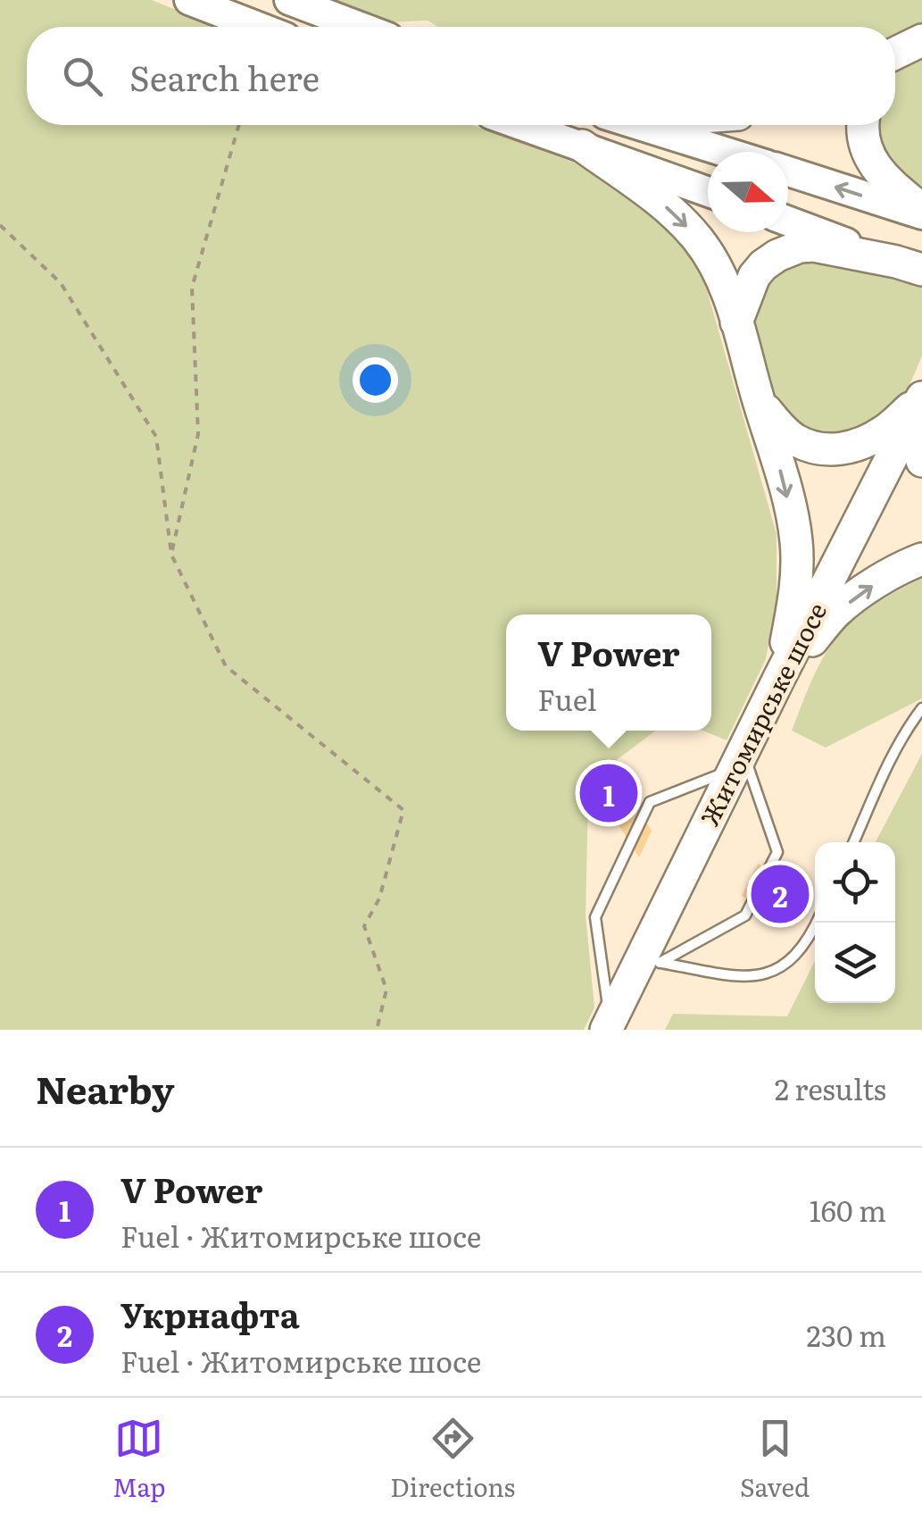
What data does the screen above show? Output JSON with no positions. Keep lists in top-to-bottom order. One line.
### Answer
{"streets":{"highway":["Житомирське шосе"]},"north":"right","page":{"search":"Search here","popup":["V Power","Fuel"],"pins":["1","2"],"heading":["Nearby","2 results"],"list":[{"mark":"1","name":"V Power","note":"Fuel · Житомирське шосе","value":"160 m"},{"mark":"2","name":"Укрнафта","note":"Fuel · Житомирське шосе","value":"230 m"}],"nav":["Map","Directions","Saved"]}}
